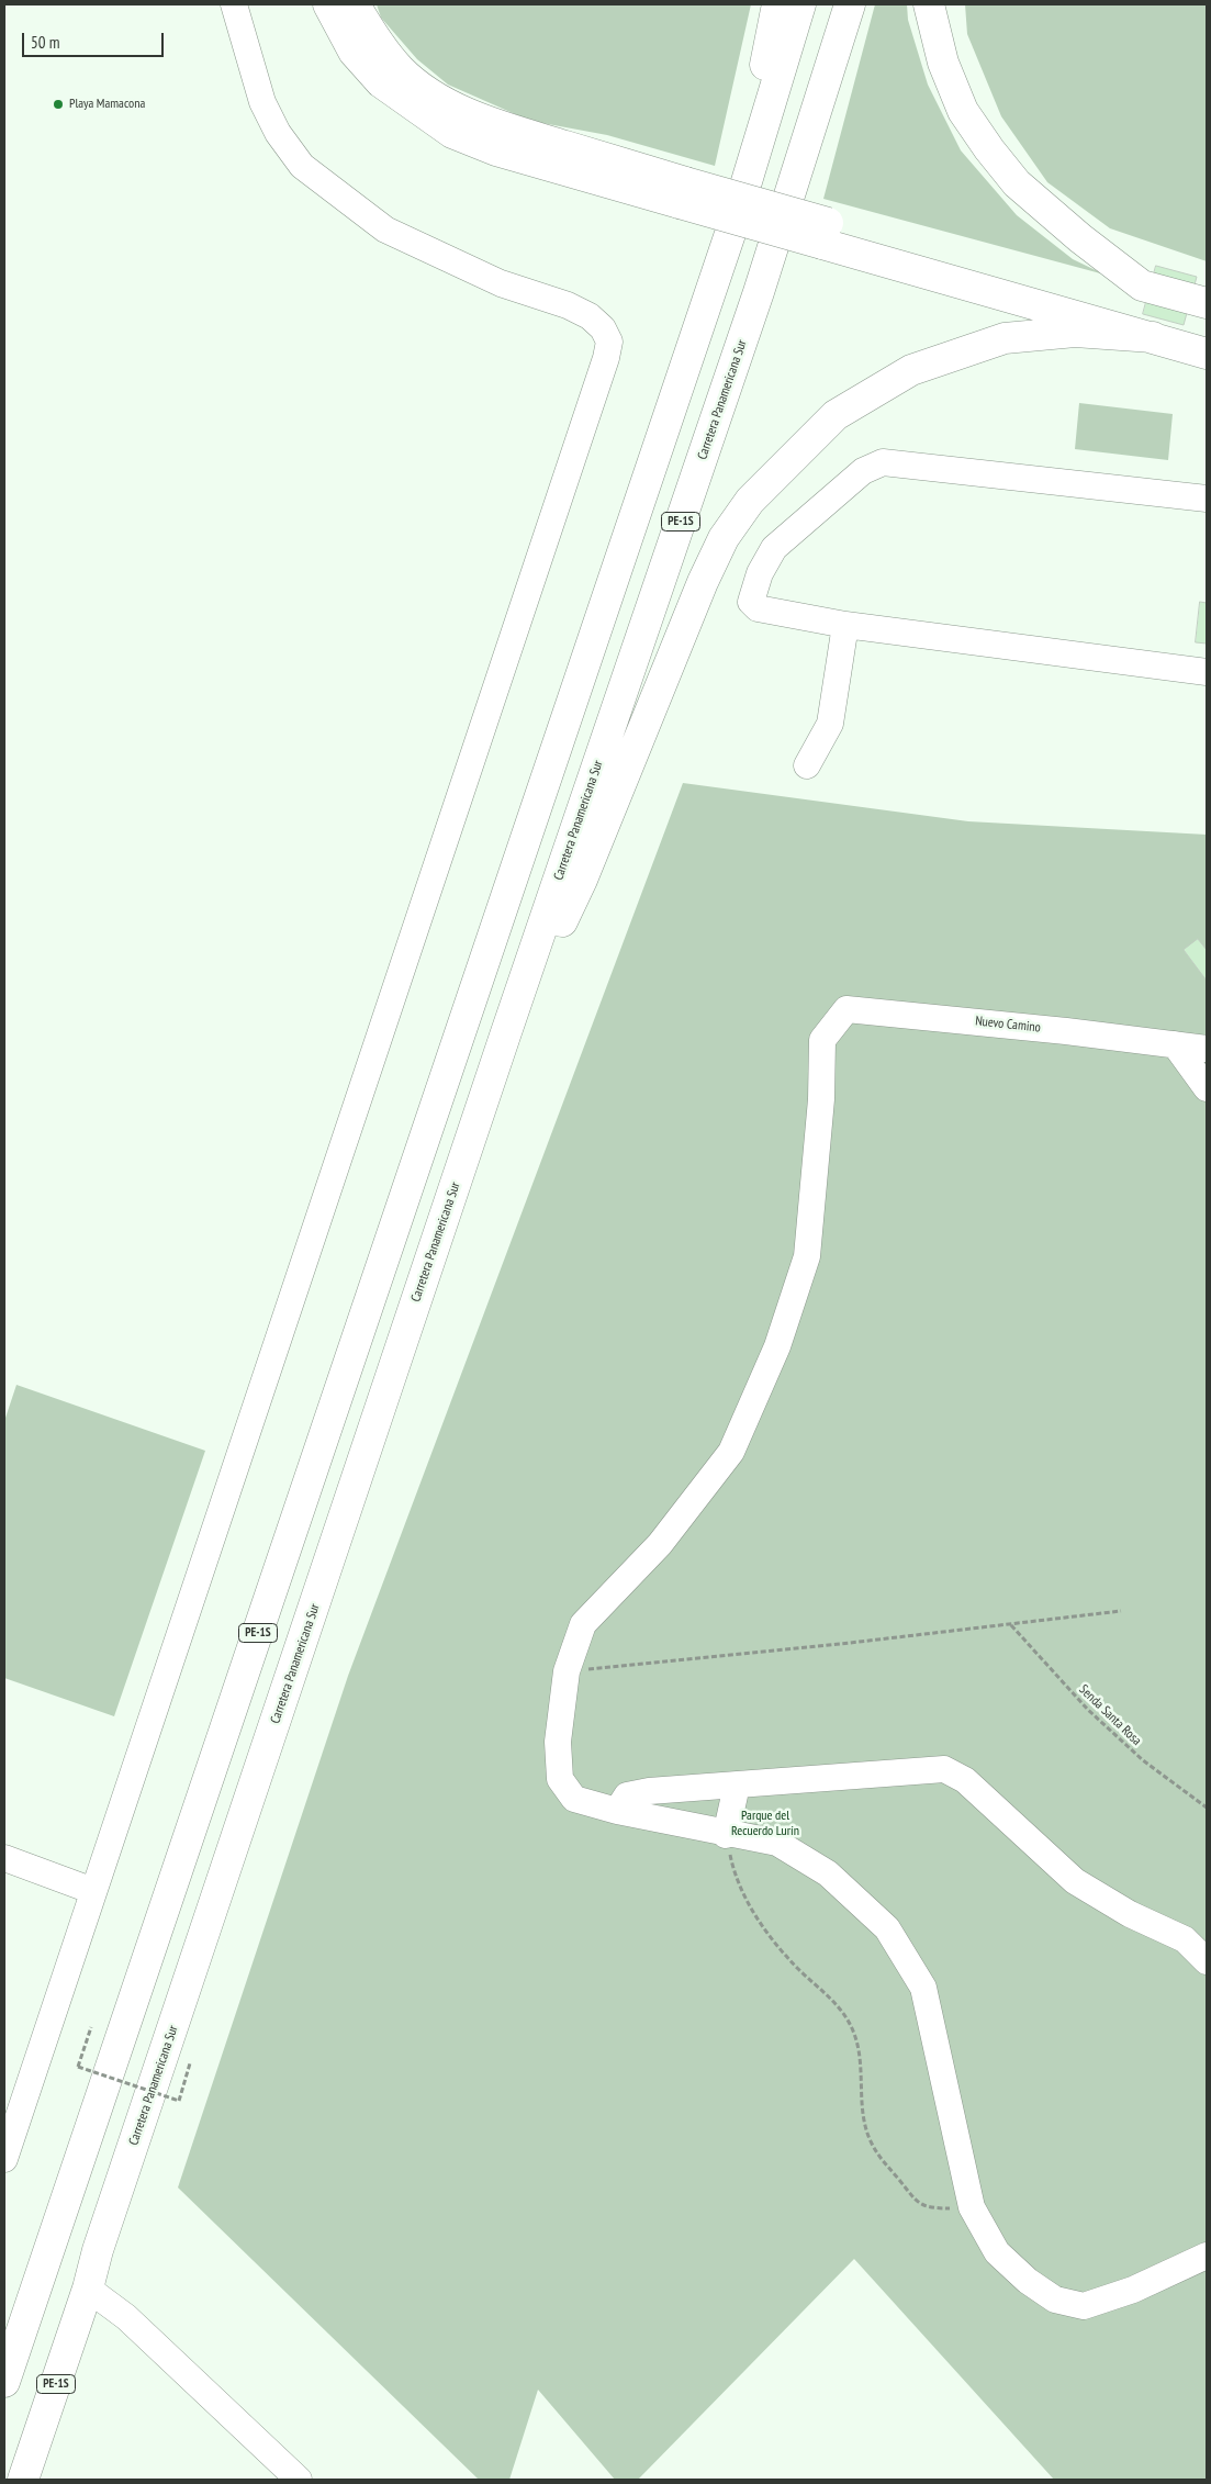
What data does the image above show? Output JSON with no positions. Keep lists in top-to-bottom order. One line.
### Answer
{"streets":{"highway":["Carretera Panamericana Sur","PE-1S"],"street":["Nuevo Camino"],"path":["Senda Santa Rosa"]},"parks":["Parque del Recuerdo Lurín"],"places":["Playa Mamacona"],"scale_bar":"50 m"}
